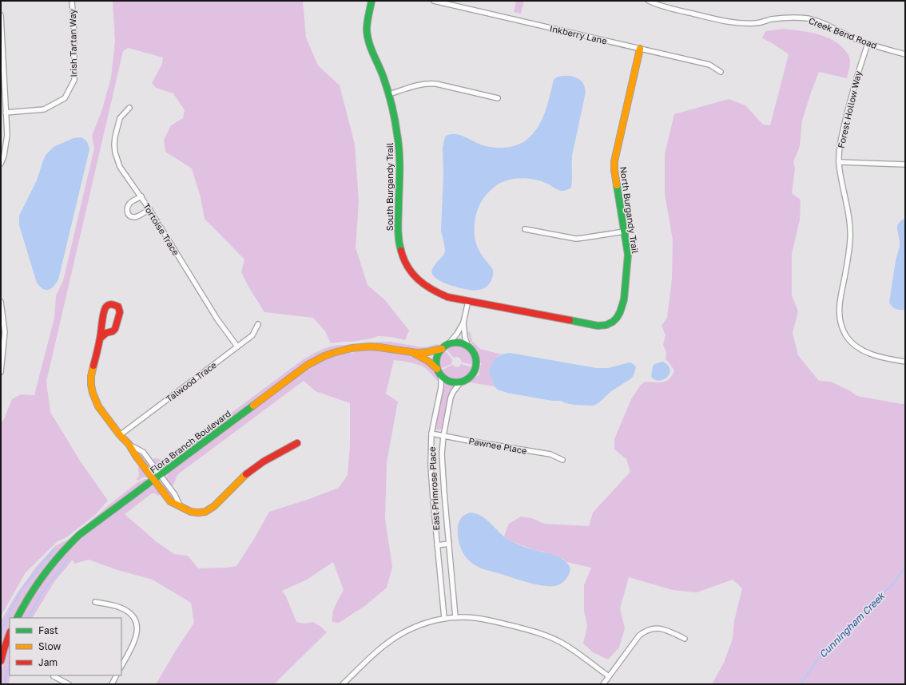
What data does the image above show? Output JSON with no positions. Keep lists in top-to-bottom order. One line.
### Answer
{"streets":{"street":["Creek Bend Road","Inkberry Lane","Irish Tartan Way","Forest Hollow Way","South Burgandy Trail","North Burgandy Trail","Tortoise Trace","Talwood Trace","Flora Branch Boulevard","Pawnee Place","East Primrose Place"]},"crossings":[["Creek Bend Road","Forest Hollow Way"],["Inkberry Lane","North Burgandy Trail"],["South Burgandy Trail","North Burgandy Trail"],["Tortoise Trace","Talwood Trace"],["Flora Branch Boulevard","East Primrose Place"],["Pawnee Place","East Primrose Place"]],"water":["Cunningham Creek"],"legend":["Fast","Slow","Jam"]}
